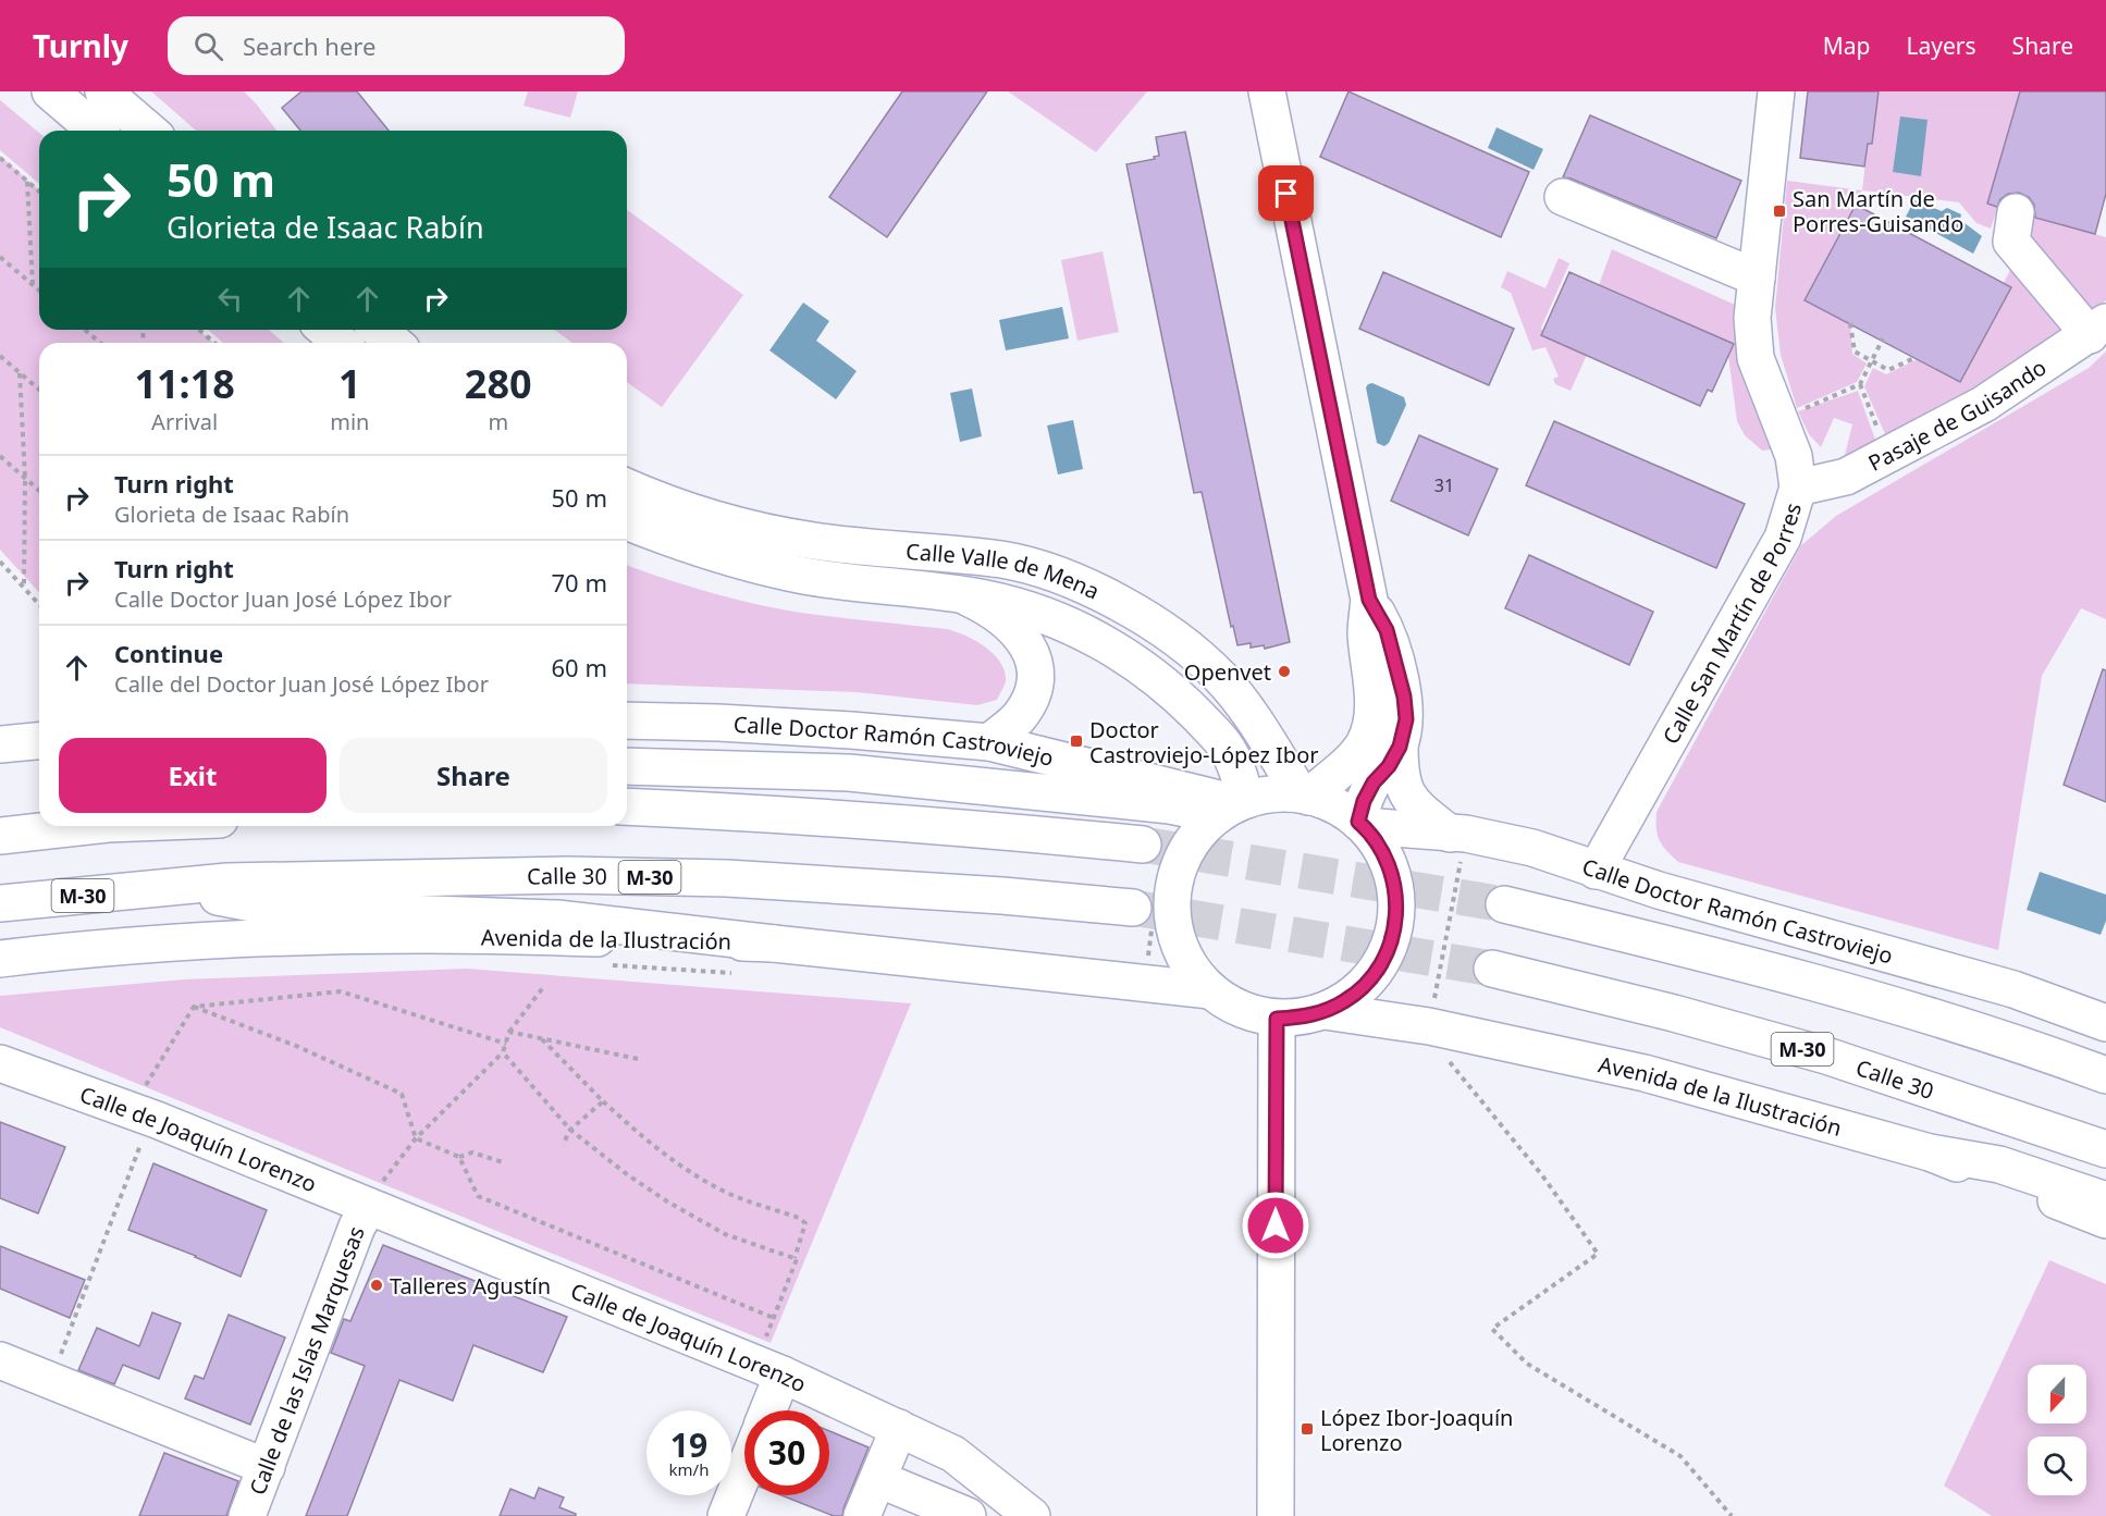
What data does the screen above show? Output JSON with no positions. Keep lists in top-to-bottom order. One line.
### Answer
{"streets":{"main road":["Pasaje de Guisando","Calle Valle de Mena","Calle San Martín de Porres","Calle Doctor Ramón Castroviejo","Calle 30","M-30","Avenida de la Ilustración","Calle de Joaquín Lorenzo","Calle de las Islas Marquesas"]},"crossings":[["Pasaje de Guisando","Calle San Martín de Porres"],["Calle Valle de Mena","Calle Doctor Ramón Castroviejo"],["Calle Valle de Mena","Avenida de la Ilustración"],["Calle San Martín de Porres","Calle Doctor Ramón Castroviejo"],["Calle Doctor Ramón Castroviejo","Avenida de la Ilustración"],["Calle de Joaquín Lorenzo","Calle de las Islas Marquesas"]],"places":{"transit":["San Martín de Porres-Guisando","Doctor Castroviejo-López Ibor","López Ibor-Joaquín Lorenzo"],"other":["Openvet","Talleres Agustín"]},"house_numbers":["31"],"north":"bottom","page":{"header":"Turnly","search":"Search here","nav":["Map","Layers","Share"],"turn":["50 m","Glorieta de Isaac Rabín"],"eta":["11:18","Arrival","1","min","280","m"],"list":[{"name":"Turn right","note":"Glorieta de Isaac Rabín","value":"50 m"},{"name":"Turn right","note":"Calle Doctor Juan José López Ibor","value":"70 m"},{"name":"Continue","note":"Calle del Doctor Juan José López Ibor","value":"60 m"}],"buttons":["Exit","Share"],"speed":"19 km/h","limit":"30"}}
